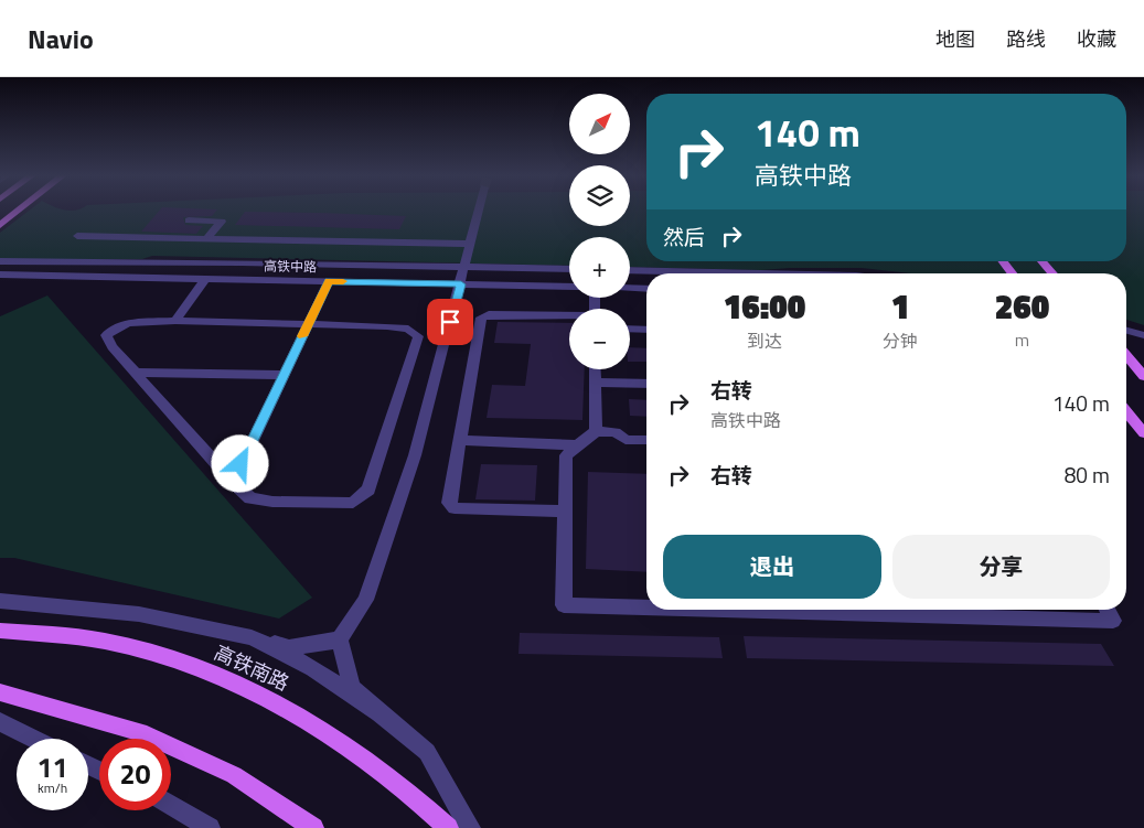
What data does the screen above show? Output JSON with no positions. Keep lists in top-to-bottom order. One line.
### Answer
{"streets":{"main road":["高铁南路"],"street":["高铁中路"]},"north":"top right","page":{"header":"Navio","nav":["地图","路线","收藏"],"map_buttons":["+","−"],"turn":["140 m","高铁中路"],"then":"然后","eta":["16:00","到达","1","分钟","260","m"],"list":[{"name":"右转","note":"高铁中路","value":"140 m"},{"name":"右转","value":"80 m"}],"buttons":["退出","分享"],"speed":"11 km/h","limit":"20"}}
